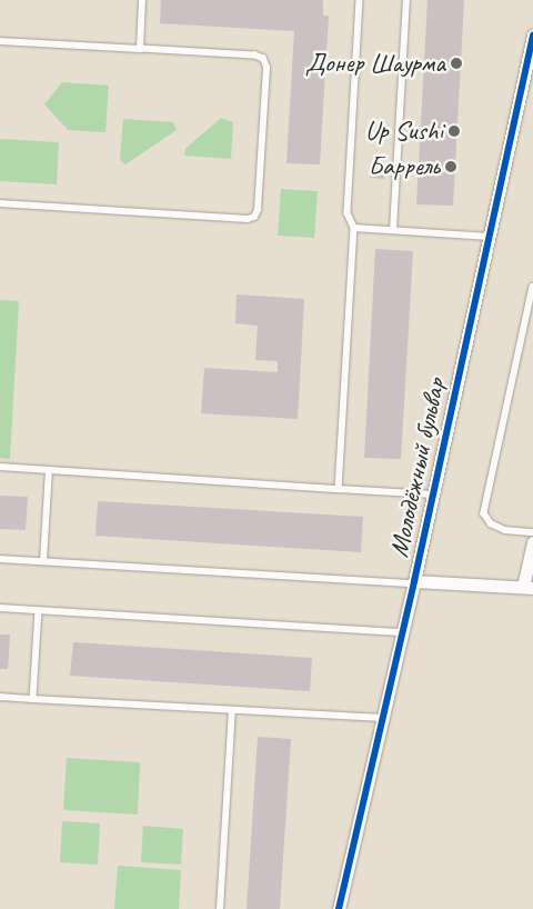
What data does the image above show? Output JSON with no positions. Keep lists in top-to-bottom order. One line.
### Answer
{"streets":{"street":["Молодёжный бульвар"]},"places":["Донер Шаурма","Up Sushi","Баррель"]}
